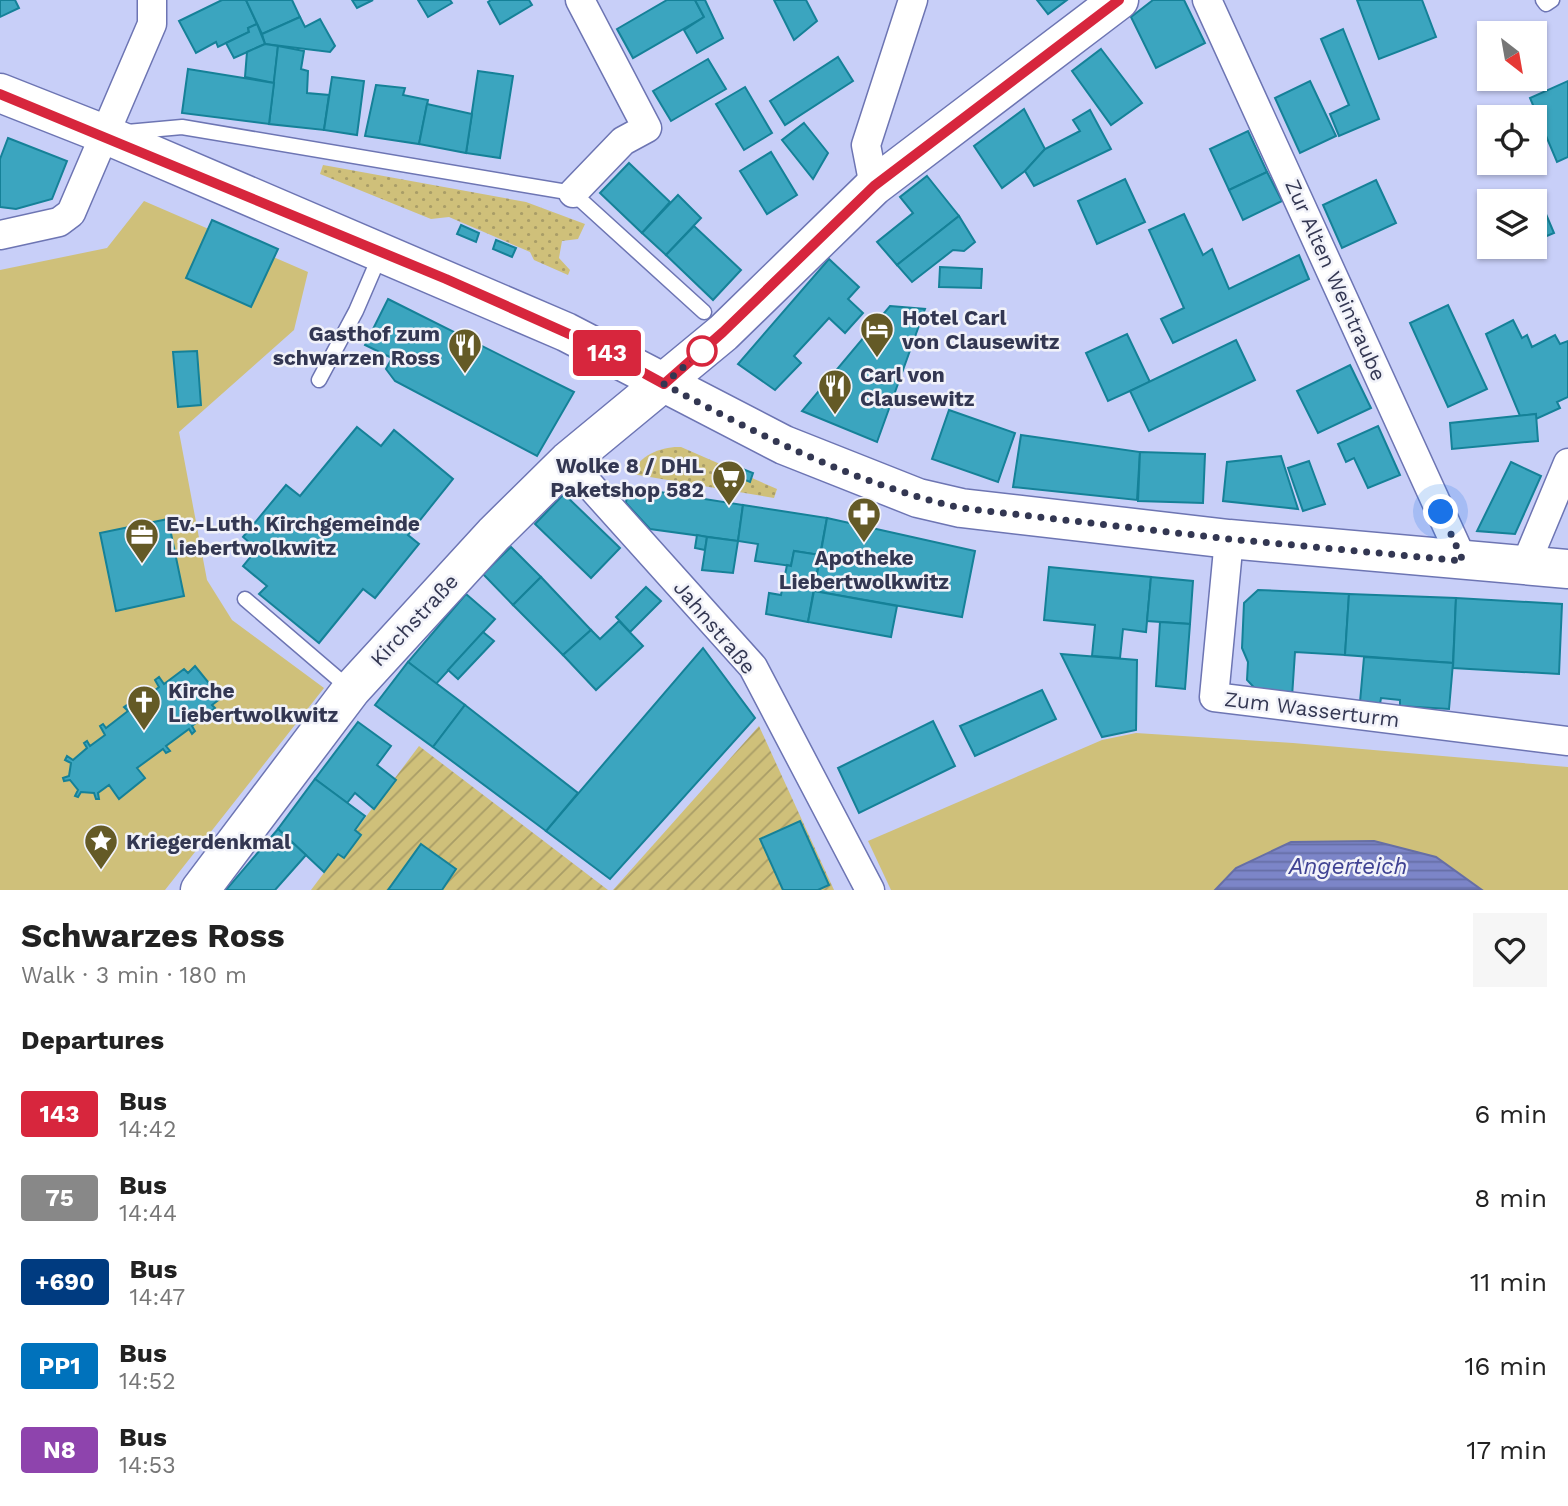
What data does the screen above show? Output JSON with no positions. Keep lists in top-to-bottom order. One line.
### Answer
{"streets":{"main road":["Kirchstraße"],"street":["Zur Alten Weintraube","Jahnstraße","Zum Wasserturm"]},"crossings":[["Kirchstraße","Jahnstraße"]],"water":["Angerteich"],"places":{"hotel":["Hotel Carl von Clausewitz"],"restaurant":["Gasthof zum schwarzen Ross","Carl von Clausewitz"],"supermarket":["Wolke 8 / DHL Paketshop 582"],"pharmacy":["Apotheke Liebertwolkwitz"],"office":["Ev.-Luth. Kirchgemeinde Liebertwolkwitz"],"church":["Kirche Liebertwolkwitz"],"place":["Kriegerdenkmal"]},"lines":["bus line 143"],"north":"bottom right","page":{"on_map":"143","heading":[["Schwarzes Ross","Walk · 3 min · 180 m"],"Departures"],"list":[{"mark":"143","name":"Bus","note":"14:42","value":"6 min"},{"mark":"75","name":"Bus","note":"14:44","value":"8 min"},{"mark":"+690","name":"Bus","note":"14:47","value":"11 min"},{"mark":"PP1","name":"Bus","note":"14:52","value":"16 min"},{"mark":"N8","name":"Bus","note":"14:53","value":"17 min"}]}}
